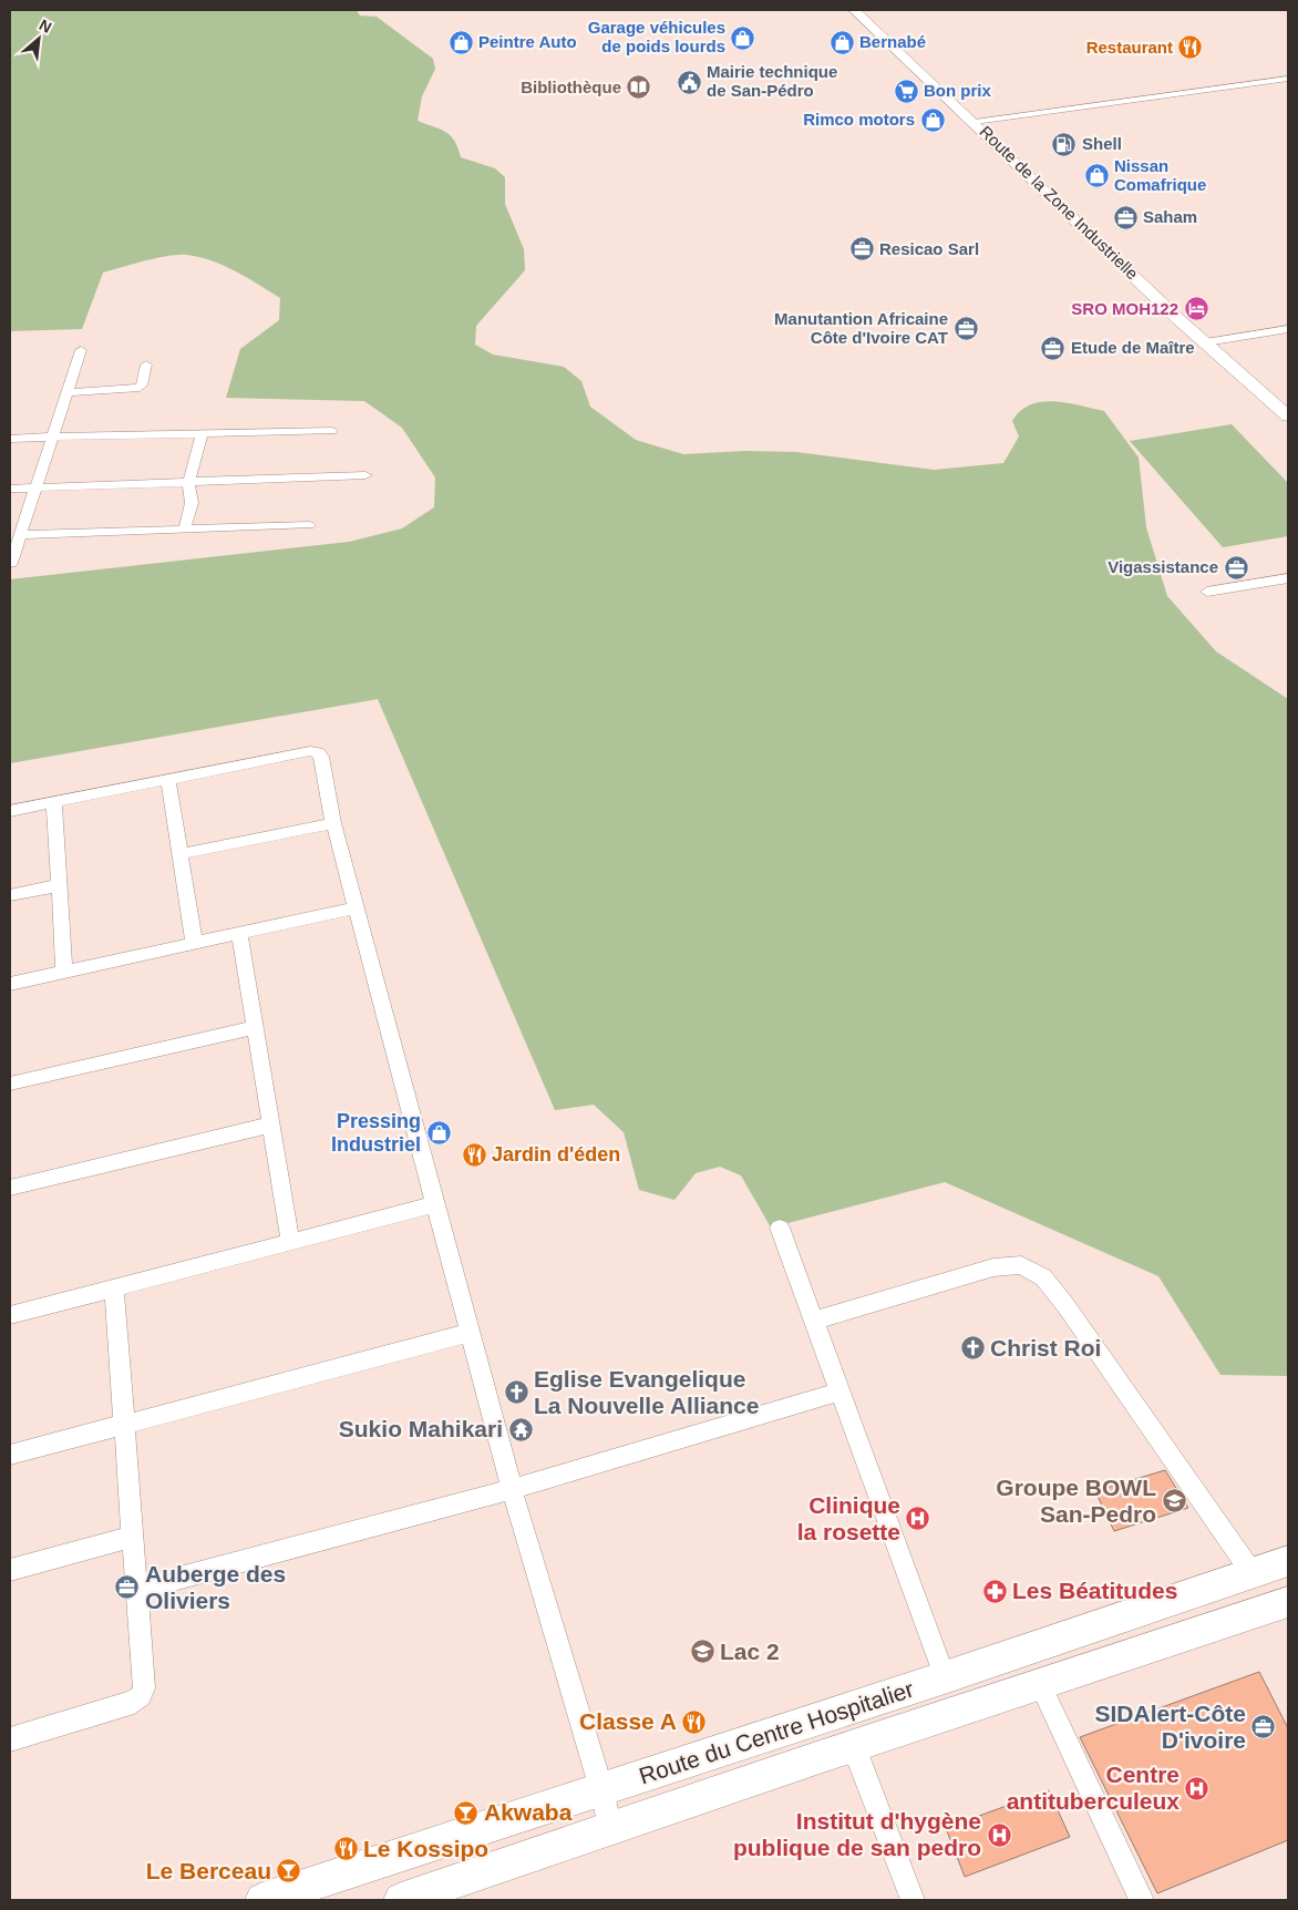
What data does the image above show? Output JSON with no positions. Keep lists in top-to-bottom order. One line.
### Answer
{"streets":{"main road":["Route de la Zone Industrielle","Route du Centre Hospitalier"]},"places":{"shop":["Garage véhicules de poids lourds","Peintre Auto","Bernabé","Rimco motors","Nissan Comafrique","Pressing Industriel"],"restaurant":["Restaurant","Jardin d'éden","Classe A","Le Kossipo"],"public building":["Mairie technique de San-Pédro"],"library":["Bibliothèque"],"supermarket":["Bon prix"],"fuel station":["Shell"],"office":["Saham","Resicao Sarl","Manutantion Africaine Côte d'Ivoire CAT","Etude de Maître","Vigassistance","Auberge des Oliviers","SIDAlert-Côte D'ivoire"],"hotel":["SRO MOH122"],"church":["Christ Roi","Eglise Evangelique La Nouvelle Alliance"],"temple":["Sukio Mahikari"],"school or university":["Groupe BOWL San-Pedro","Lac 2"],"hospital":["Clinique la rosette","Centre antituberculeux","Institut d'hygène publique de san pedro"],"pharmacy":["Les Béatitudes"],"bar":["Akwaba","Le Berceau"]},"north":"top right"}
